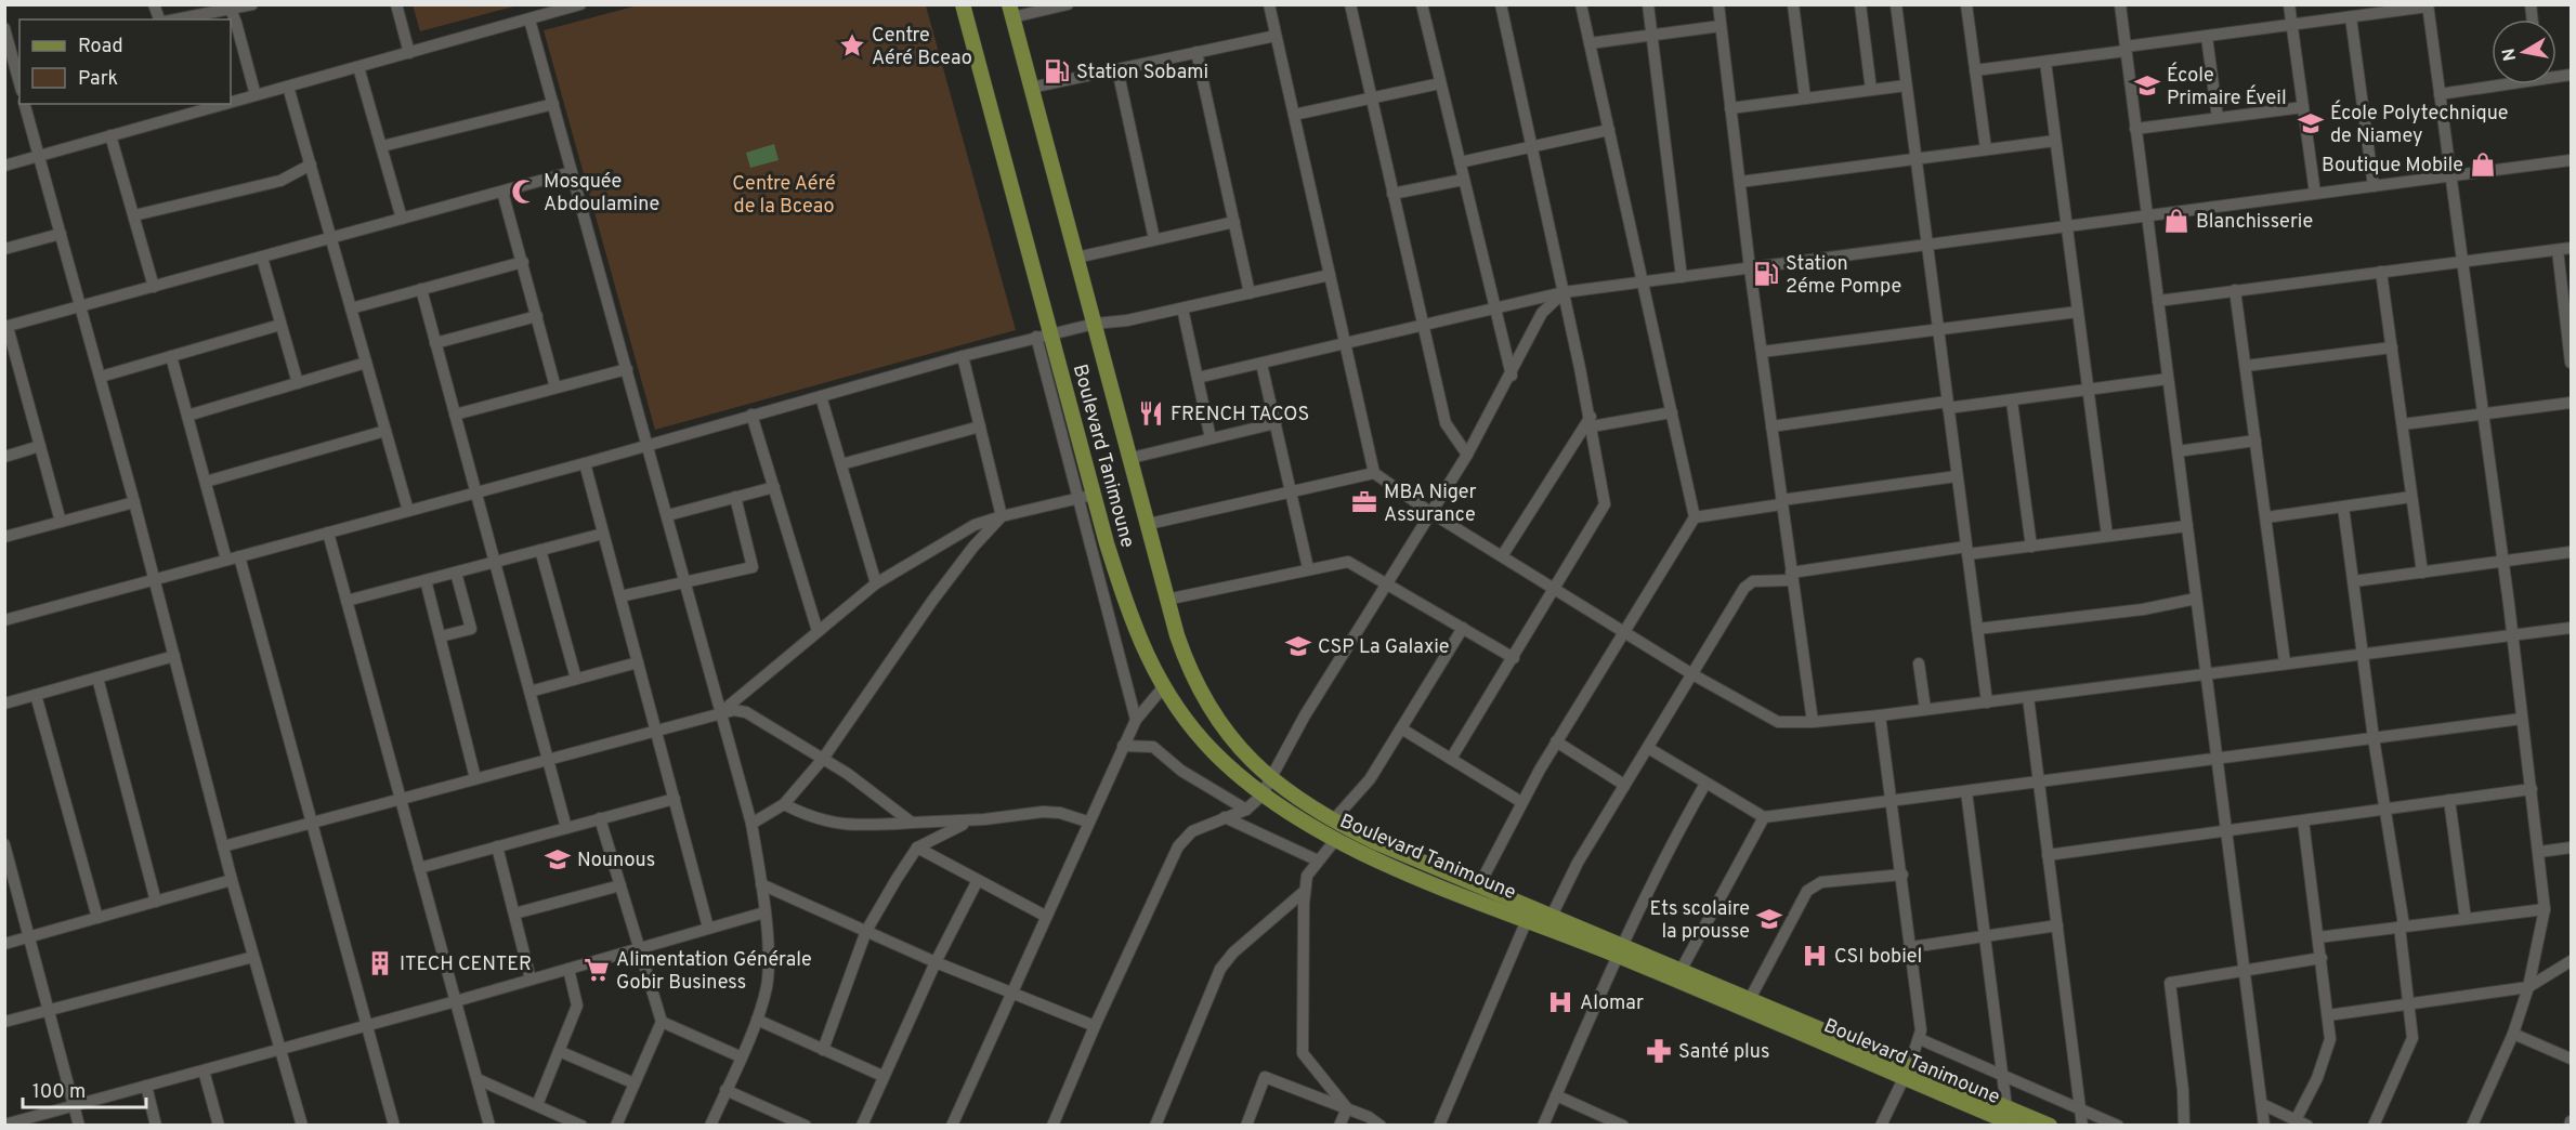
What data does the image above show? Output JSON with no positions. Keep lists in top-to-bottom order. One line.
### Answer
{"streets":{"main road":["Boulevard Tanimoune"]},"parks":["Centre Aéré de la Bceao"],"places":{"place":["Centre Aéré Bceao"],"fuel station":["Station Sobami","Station 2éme Pompe"],"school or university":["École Primaire Éveil","École Polytechnique de Niamey","CSP La Galaxie","Nounous","Ets scolaire la prousse"],"shop":["Boutique Mobile","Blanchisserie"],"mosque":["Mosquée Abdoulamine"],"restaurant":["FRENCH TACOS"],"office":["MBA Niger Assurance"],"hospital":["CSI bobiel","Alomar"],"building":["ITECH CENTER"],"supermarket":["Alimentation Générale Gobir Business"],"pharmacy":["Santé plus"]},"legend":["Road","Park"],"scale_bar":"100 m","north":"left"}
